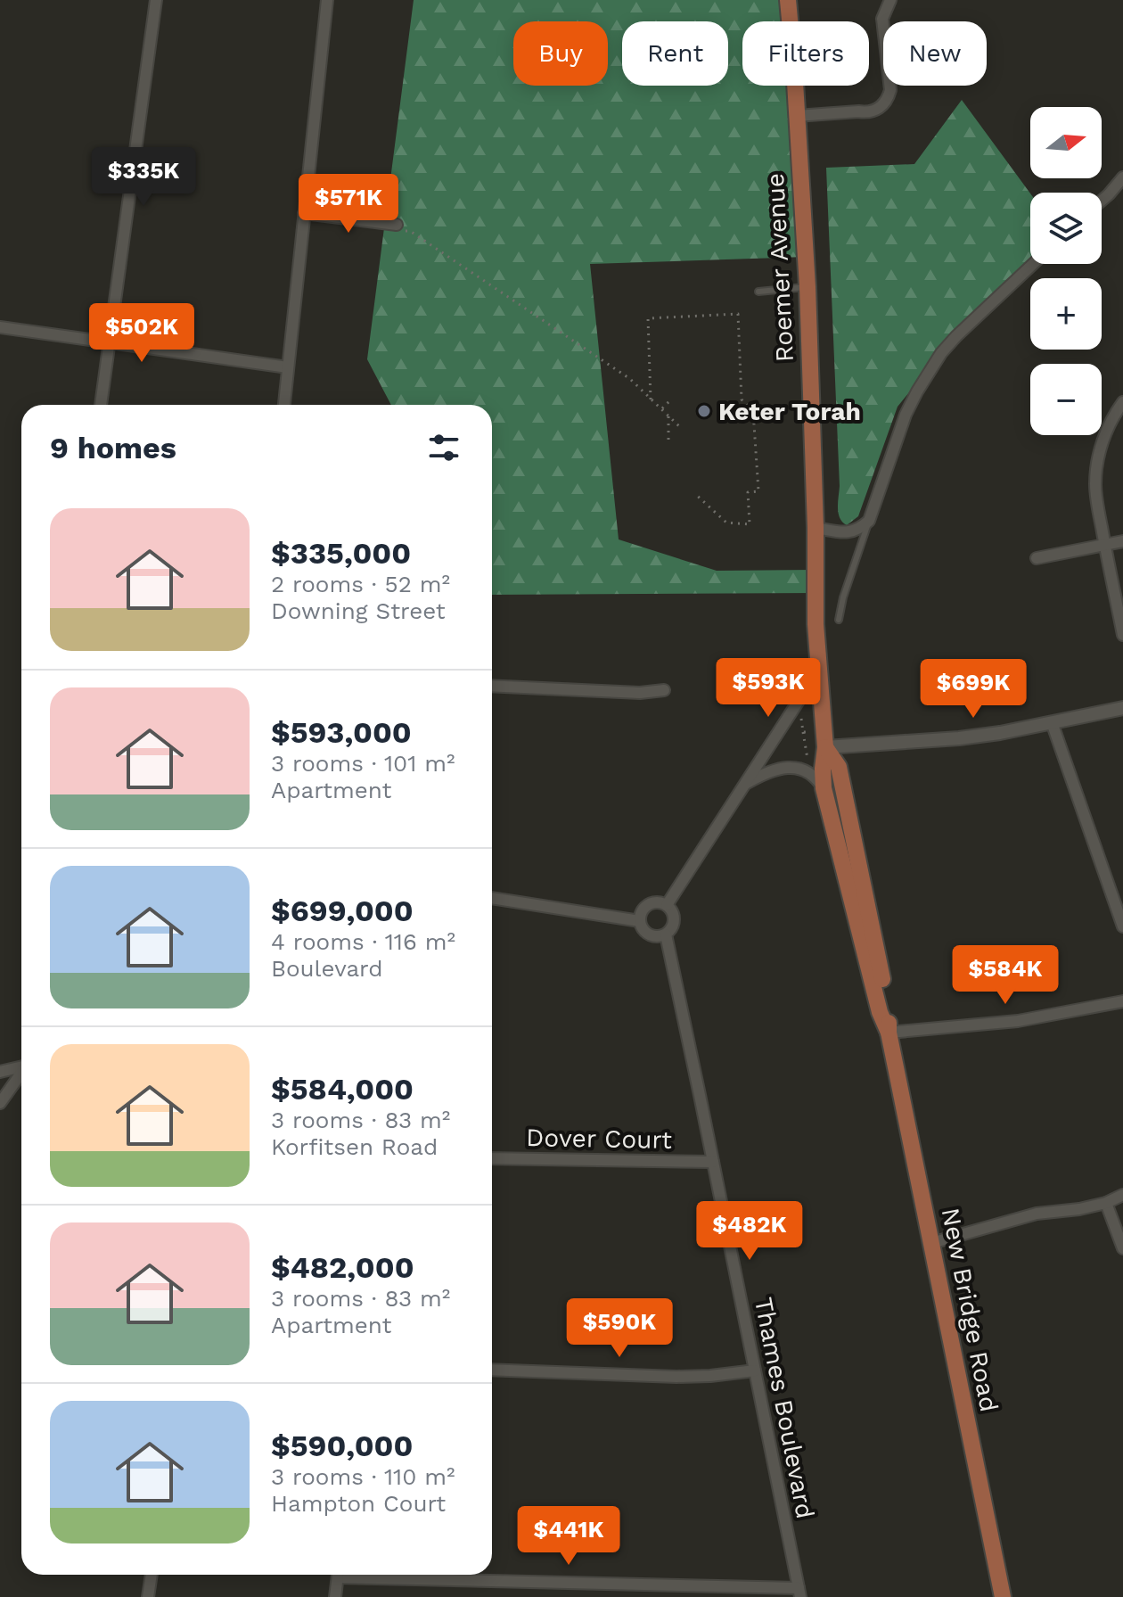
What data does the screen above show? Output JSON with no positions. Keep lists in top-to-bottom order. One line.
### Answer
{"streets":{"main road":["Roemer Avenue","New Bridge Road"],"street":["Dover Court","Thames Boulevard"]},"crossings":[["Roemer Avenue","New Bridge Road"],["Dover Court","Thames Boulevard"]],"places":["Keter Torah"],"north":"right","page":{"chip":["Buy","Rent","Filters","New"],"map_buttons":["+","−"],"price":["$335K","$571K","$502K","$593K","$699K","$584K","$482K","$590K","$441K"],"heading":"9 homes","list":[{"name":"$335,000","note":"2 rooms · 52 m² · Downing Street"},{"name":"$593,000","note":"3 rooms · 101 m² · Apartment"},{"name":"$699,000","note":"4 rooms · 116 m² · Boulevard"},{"name":"$584,000","note":"3 rooms · 83 m² · Korfitsen Road"},{"name":"$482,000","note":"3 rooms · 83 m² · Apartment"},{"name":"$590,000","note":"3 rooms · 110 m² · Hampton Court"}]}}
